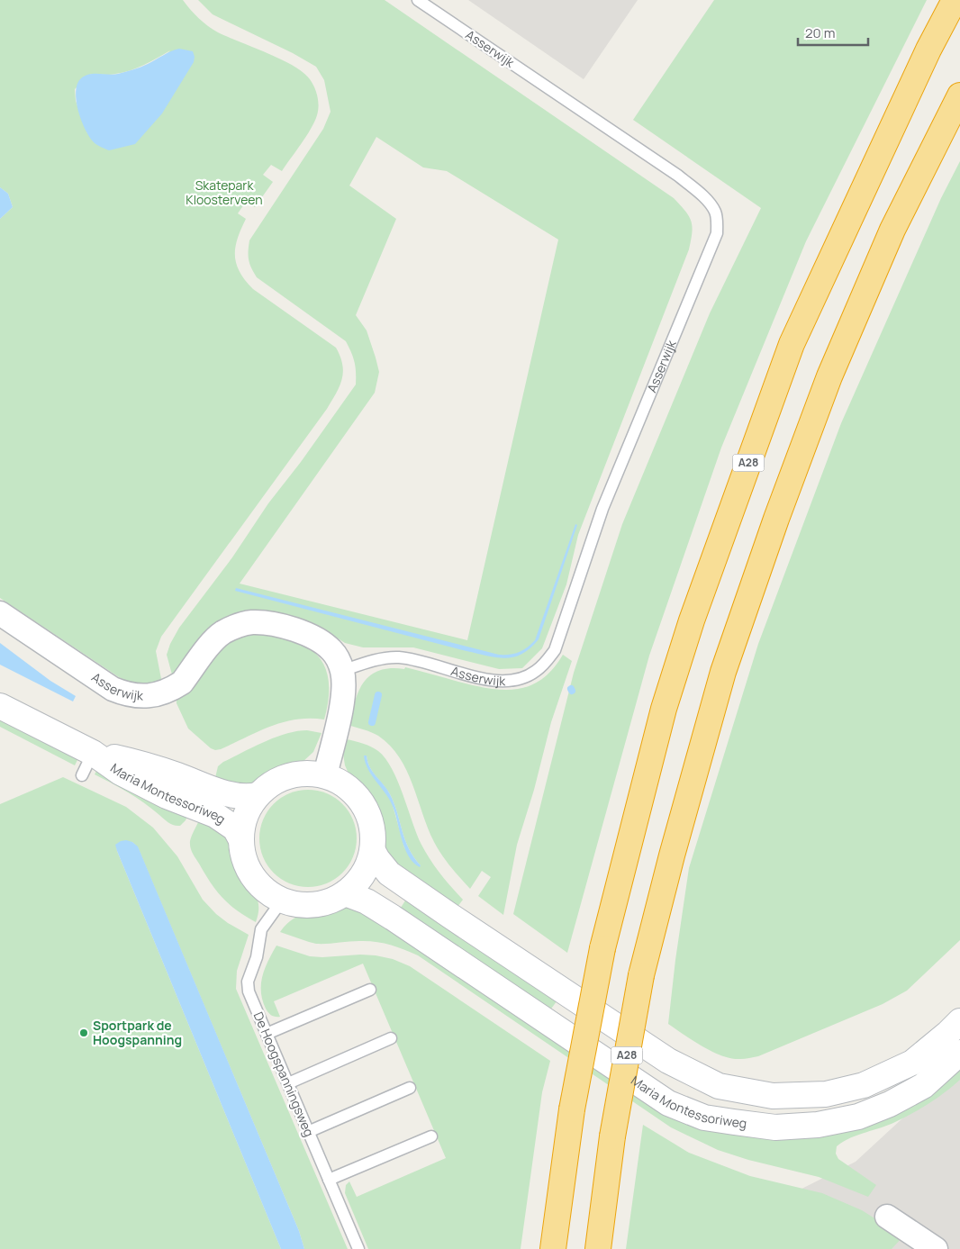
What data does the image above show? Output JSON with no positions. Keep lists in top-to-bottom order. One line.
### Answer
{"streets":{"highway":["A28"],"street":["Asserwijk","Maria Montessoriweg"],"lane":["De Hoogspanningsweg"]},"crossings":[["Asserwijk","Maria Montessoriweg"],["Asserwijk","De Hoogspanningsweg"],["Maria Montessoriweg","De Hoogspanningsweg"]],"parks":["Skatepark Kloosterveen"],"places":["Sportpark de Hoogspanning"],"scale_bar":"20 m"}
